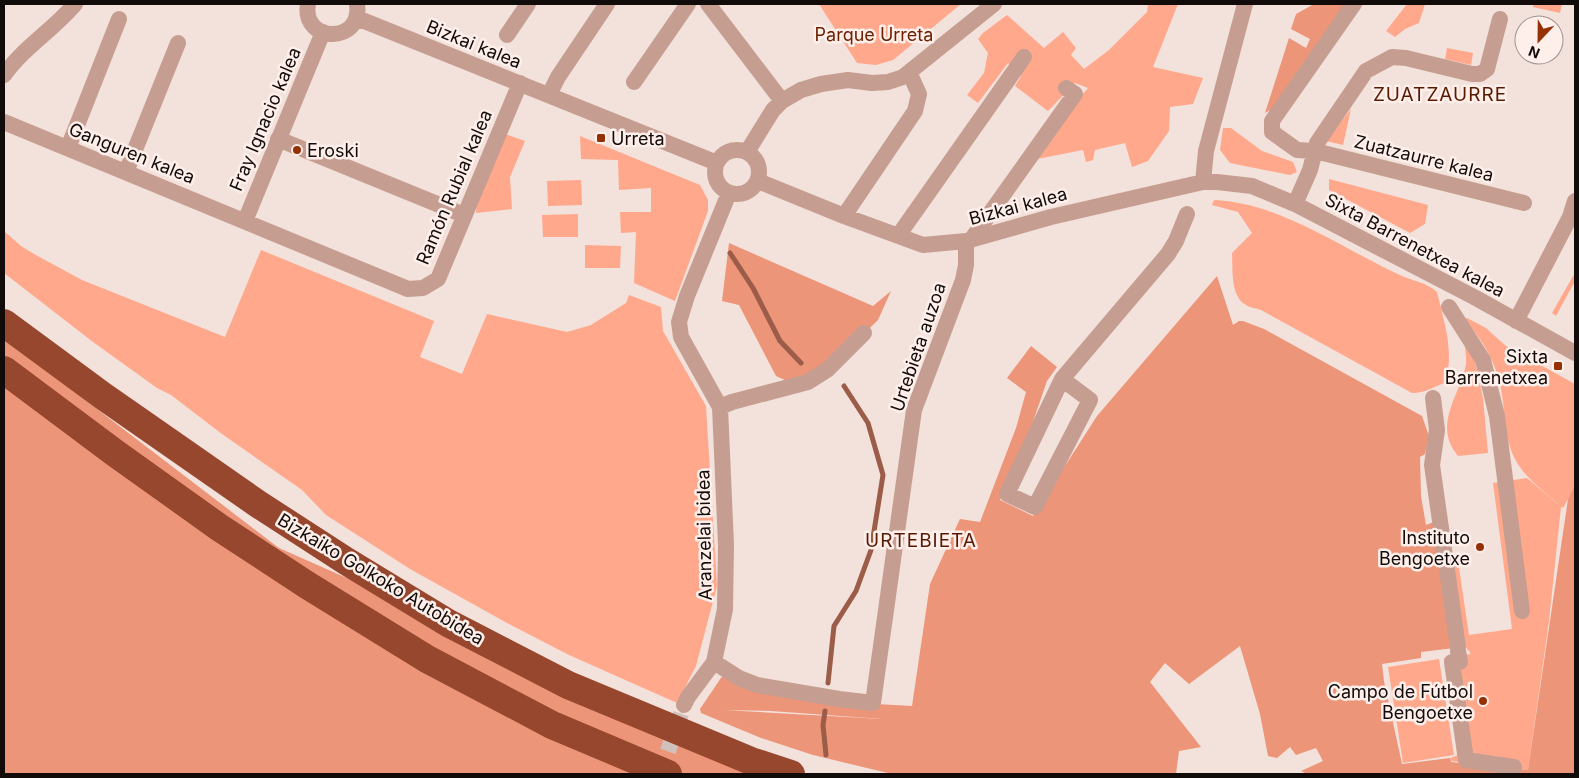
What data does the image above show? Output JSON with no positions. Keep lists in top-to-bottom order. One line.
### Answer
{"streets":{"highway":["Bizkaiko Golkoko Autobidea"],"street":["Bizkai kalea","Fray Ignacio kalea","Ganguren kalea","Zuatzaurre kalea","Ramón Rubial kalea","Sixta Barrenetxea kalea","Urtebieta auzoa","Aranzelai bidea"]},"crossings":[["Bizkai kalea","Fray Ignacio kalea"],["Bizkai kalea","Zuatzaurre kalea"],["Bizkai kalea","Ramón Rubial kalea"],["Bizkai kalea","Sixta Barrenetxea kalea"],["Bizkai kalea","Urtebieta auzoa"],["Bizkai kalea","Aranzelai bidea"],["Fray Ignacio kalea","Ganguren kalea"],["Fray Ignacio kalea","Ramón Rubial kalea"],["Ganguren kalea","Ramón Rubial kalea"],["Zuatzaurre kalea","Sixta Barrenetxea kalea"],["Urtebieta auzoa","Aranzelai bidea"]],"districts":["ZUATZAURRE","URTEBIETA"],"parks":["Parque Urreta"],"places":{"transit":["Urreta","Sixta Barrenetxea"],"other":["Eroski","Instituto Bengoetxe","Campo de Fútbol Bengoetxe"]},"north":"bottom"}
